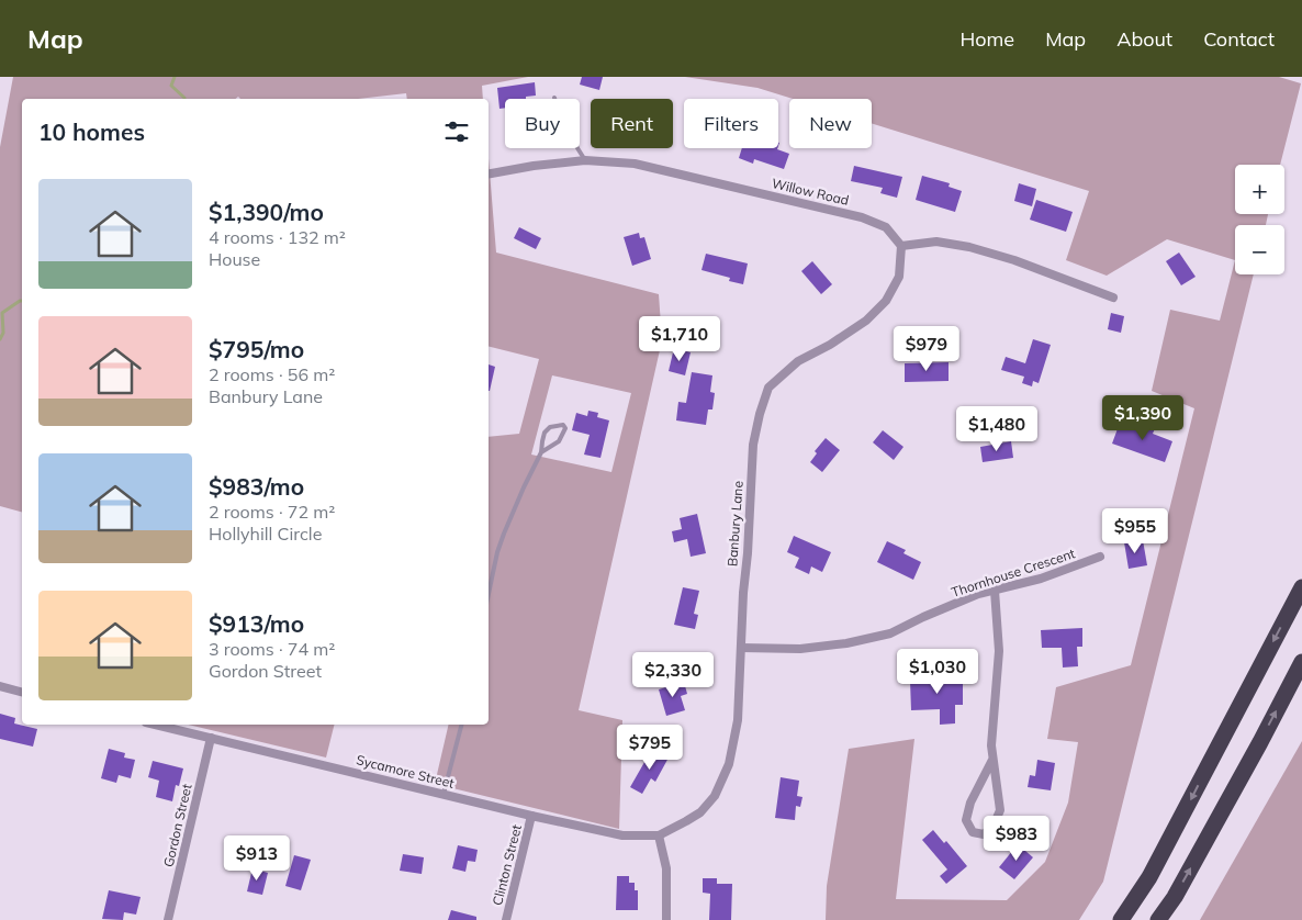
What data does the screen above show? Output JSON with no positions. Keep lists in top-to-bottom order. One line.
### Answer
{"streets":{"street":["Willow Road","Banbury Lane","Thornhouse Crescent","Sycamore Street","Gordon Street","Clinton Street"]},"crossings":[["Willow Road","Banbury Lane"],["Banbury Lane","Thornhouse Crescent"],["Banbury Lane","Sycamore Street"],["Sycamore Street","Gordon Street"],["Sycamore Street","Clinton Street"]],"page":{"header":"Map","nav":["Home","Map","About","Contact"],"chip":["Buy","Rent","Filters","New"],"heading":"10 homes","map_buttons":["+","−"],"list":[{"name":"$1,390/mo","note":"4 rooms · 132 m² · House"},{"name":"$795/mo","note":"2 rooms · 56 m² · Banbury Lane"},{"name":"$983/mo","note":"2 rooms · 72 m² · Hollyhill Circle"},{"name":"$913/mo","note":"3 rooms · 74 m² · Gordon Street"}],"price":["$1,710","$979","$1,390","$1,480","$955","$1,030","$2,330","$795","$983","$913"]}}
